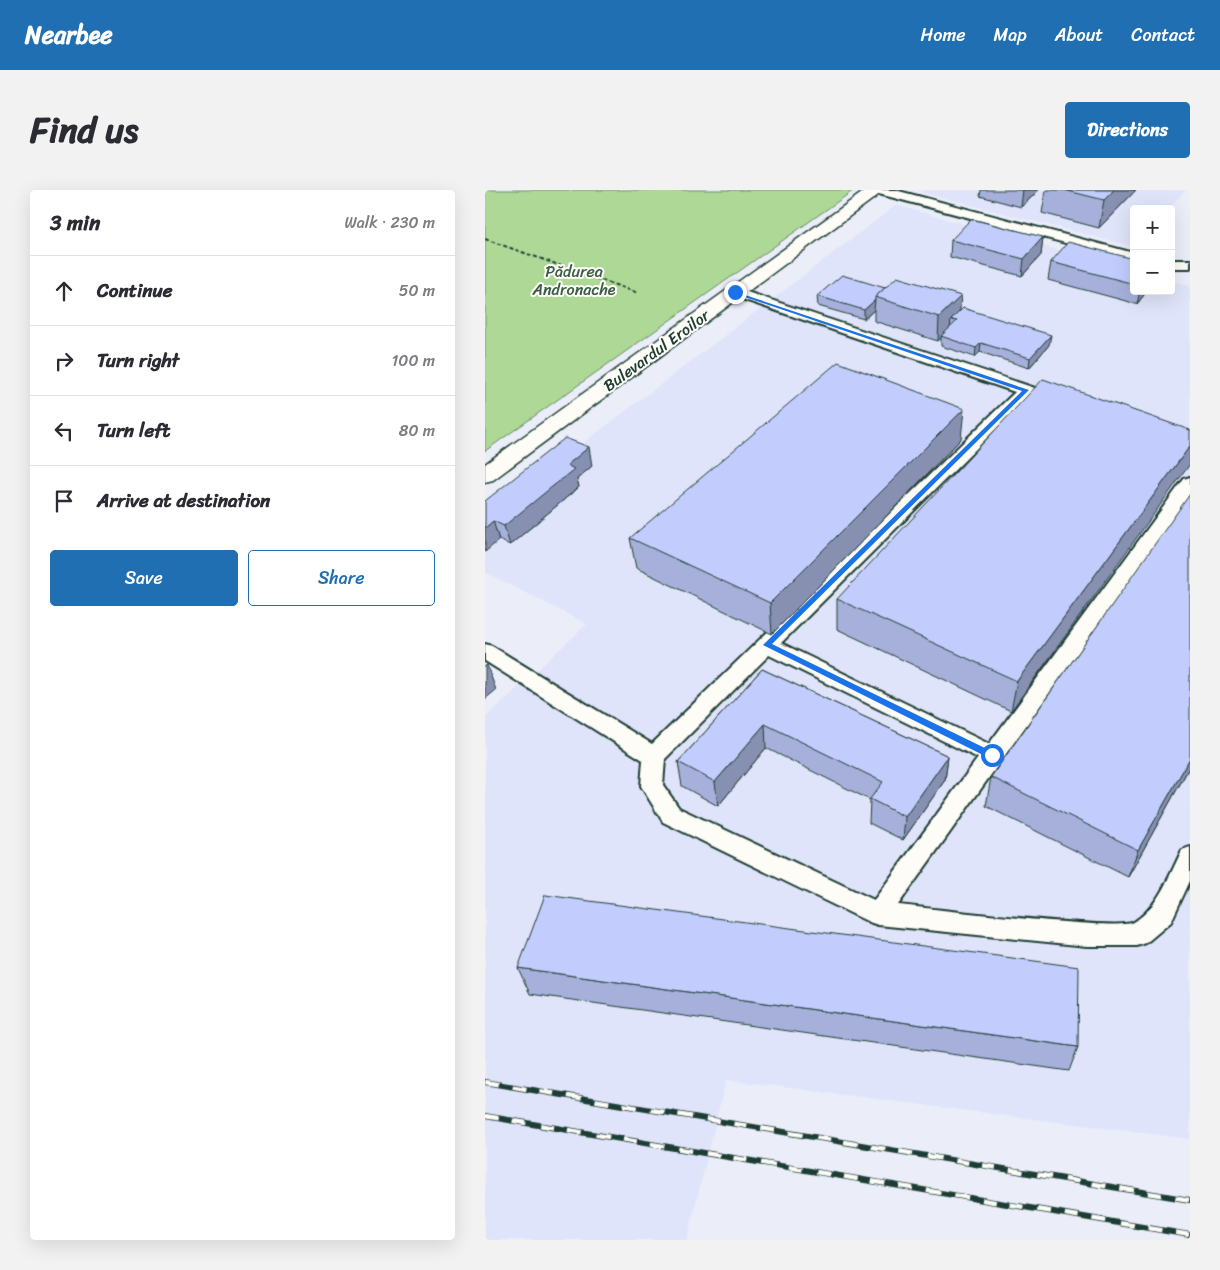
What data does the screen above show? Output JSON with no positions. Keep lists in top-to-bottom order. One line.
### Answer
{"streets":{"main road":["Bulevardul Eroilor"]},"parks":["Pădurea Andronache"],"page":{"header":"Nearbee","nav":["Home","Map","About","Contact"],"title":"Find us","buttons":["Directions",["Save","Share"]],"heading":["3 min","Walk · 230 m"],"map_buttons":["+","−"],"list":[["Continue","50 m"],["Turn right","100 m"],["Turn left","80 m"],"Arrive at destination"]}}
